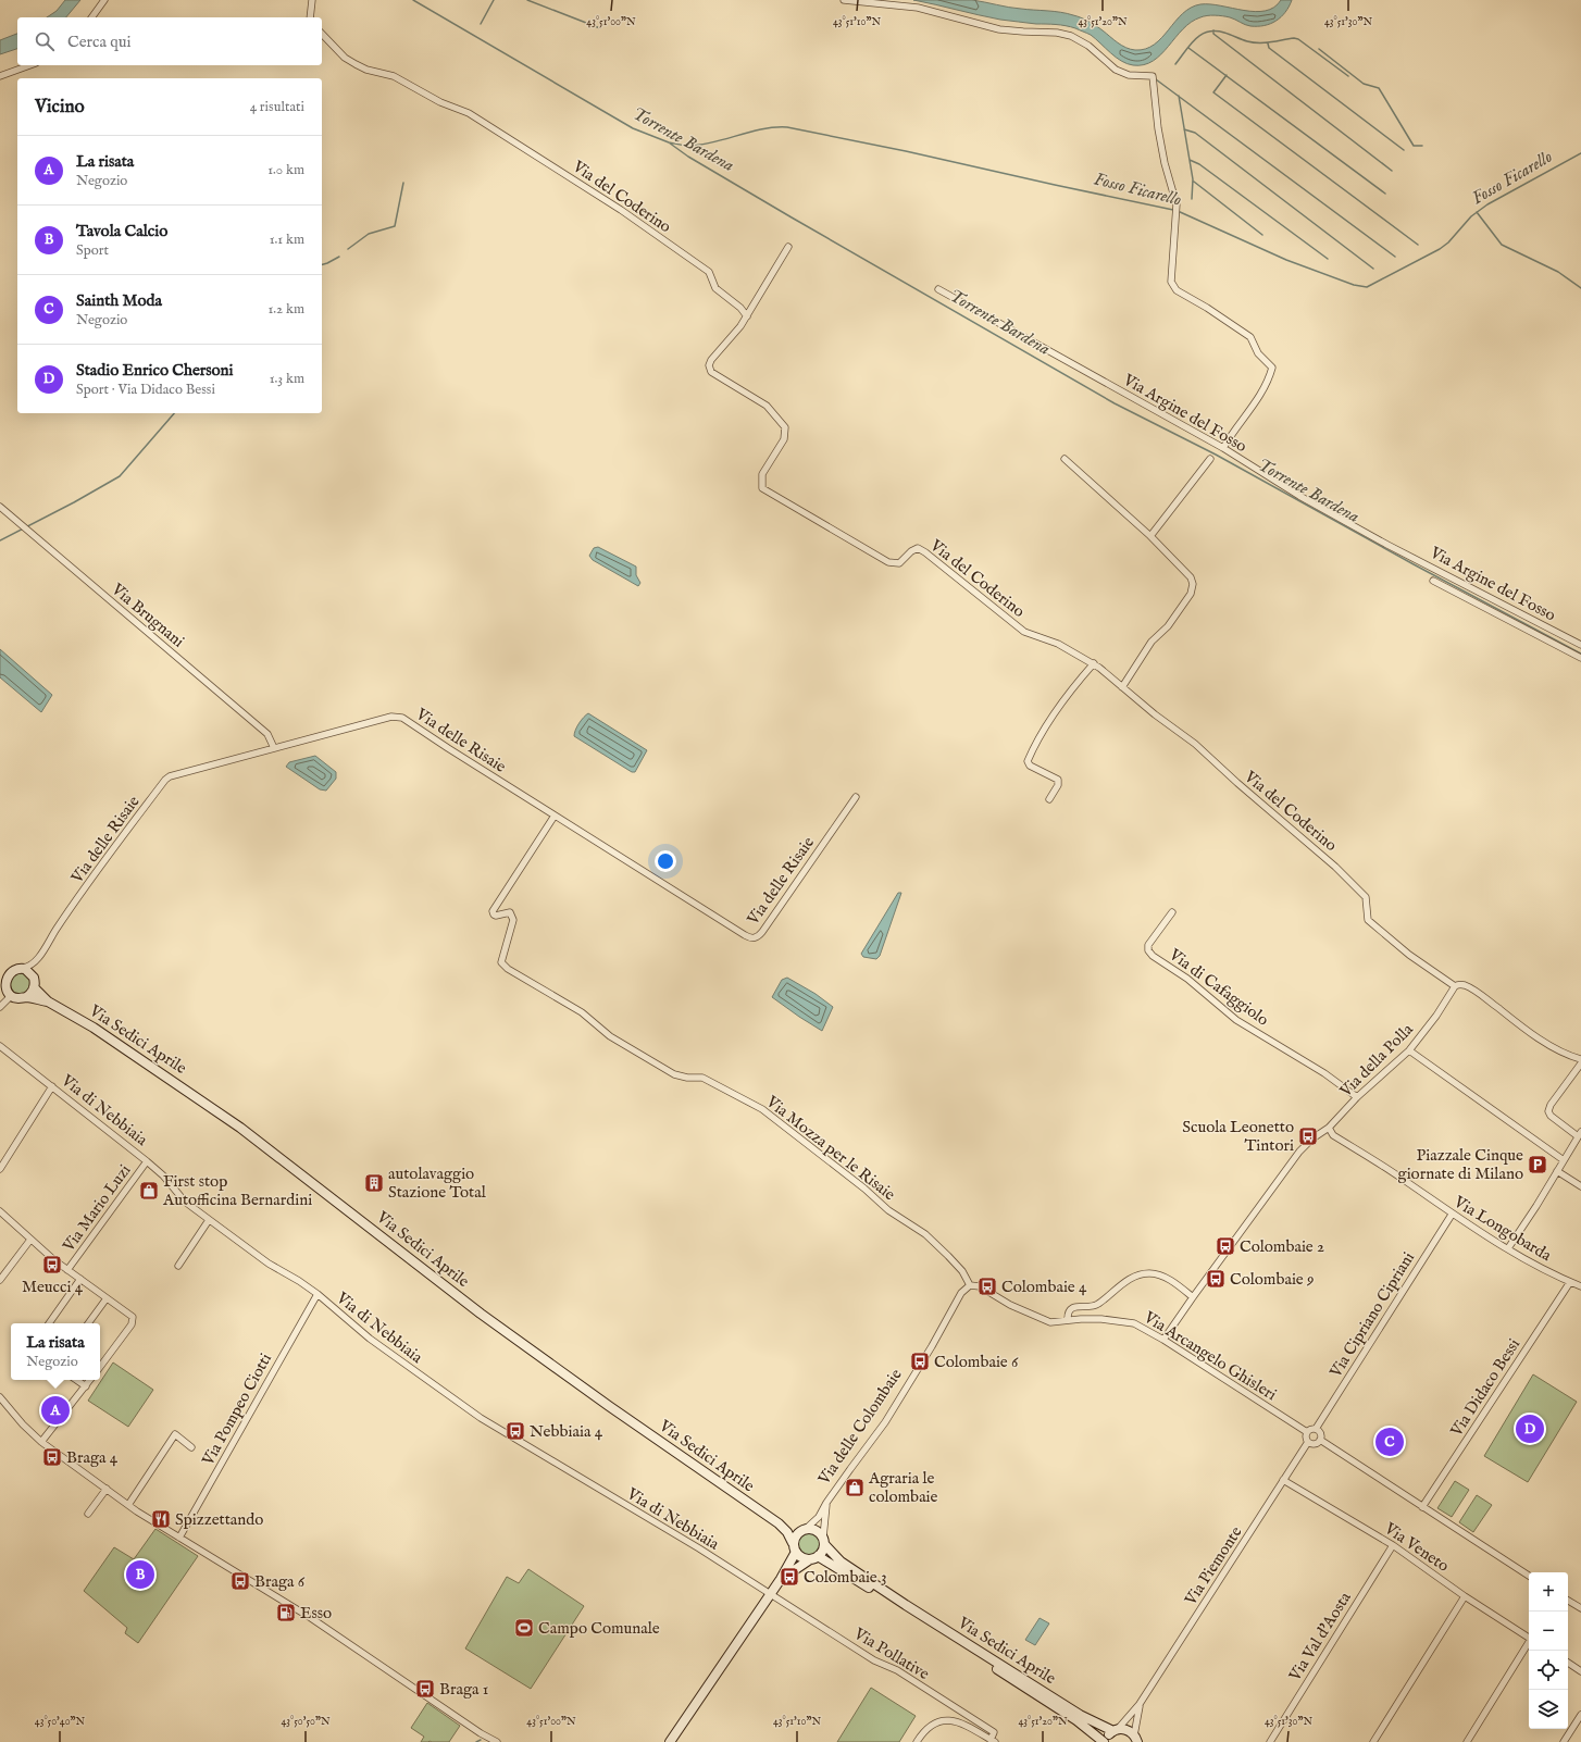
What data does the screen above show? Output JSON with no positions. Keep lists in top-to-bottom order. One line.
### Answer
{"streets":{"main road":["Via Sedici Aprile"],"street":["Via del Coderino","Via Argine del Fosso","Via Brugnani","Via delle Risaie","Via di Cafaggiolo","Via della Polla","Via di Nebbiaia","Via Mozza per le Risaie","Via Mario Luzi","Via Longobarda","Via Cipriano Cipriani","Via Arcangelo Ghisleri","Via Didaco Bessi","Via Pompeo Ciotti","Via delle Colombaie","Via Veneto","Via Piemonte","Via Val d'Aosta","Via Pollative"]},"crossings":[["Via del Coderino","Via della Polla"],["Via Brugnani","Via delle Risaie"],["Via delle Risaie","Via Sedici Aprile"],["Via delle Risaie","Via Mozza per le Risaie"],["Via di Cafaggiolo","Via della Polla"],["Via Sedici Aprile","Via delle Colombaie"],["Via Sedici Aprile","Via Piemonte"],["Via della Polla","Via Longobarda"],["Via di Nebbiaia","Via Mario Luzi"],["Via di Nebbiaia","Via Pompeo Ciotti"],["Via di Nebbiaia","Via Pollative"],["Via Mozza per le Risaie","Via delle Colombaie"],["Via Longobarda","Via Cipriano Cipriani"],["Via Longobarda","Via Didaco Bessi"],["Via Cipriano Cipriani","Via Arcangelo Ghisleri"],["Via Cipriano Cipriani","Via Piemonte"],["Via Arcangelo Ghisleri","Via Piemonte"],["Via Veneto","Via Piemonte"],["Via Veneto","Via Val d'Aosta"]],"water":["Torrente Bardena","Fosso Ficarello"],"places":{"bus stop":["Scuola Leonetto Tintori","Colombaie 2","Meucci 4","Colombaie 9","Colombaie 4","Colombaie 6","Nebbiaia 4","Braga 4","Colombaie 3","Braga 6","Braga 1"],"parking":["Piazzale Cinque giornate di Milano"],"building":["autolavaggio Stazione Total"],"shop":["First stop Autofficina Bernardini","Agraria le colombaie"],"restaurant":["Spizzettando"],"fuel station":["Esso"],"sports":["Campo Comunale"]},"page":{"search":"Cerca qui","heading":["Vicino","4 risultati"],"list":[{"mark":"A","name":"La risata","note":"Negozio","value":"1.0 km"},{"mark":"B","name":"Tavola Calcio","note":"Sport","value":"1.1 km"},{"mark":"C","name":"Sainth Moda","note":"Negozio","value":"1.2 km"},{"mark":"D","name":"Stadio Enrico Chersoni","note":"Sport · Via Didaco Bessi","value":"1.3 km"}],"popup":["La risata","Negozio"],"pins":["A","D","C","B"],"map_buttons":["+","−"]},"coordinates":["43°51'00\"N","43°51'10\"N","43°51'20\"N","43°51'30\"N","43°50'40\"N","43°50'50\"N"]}
